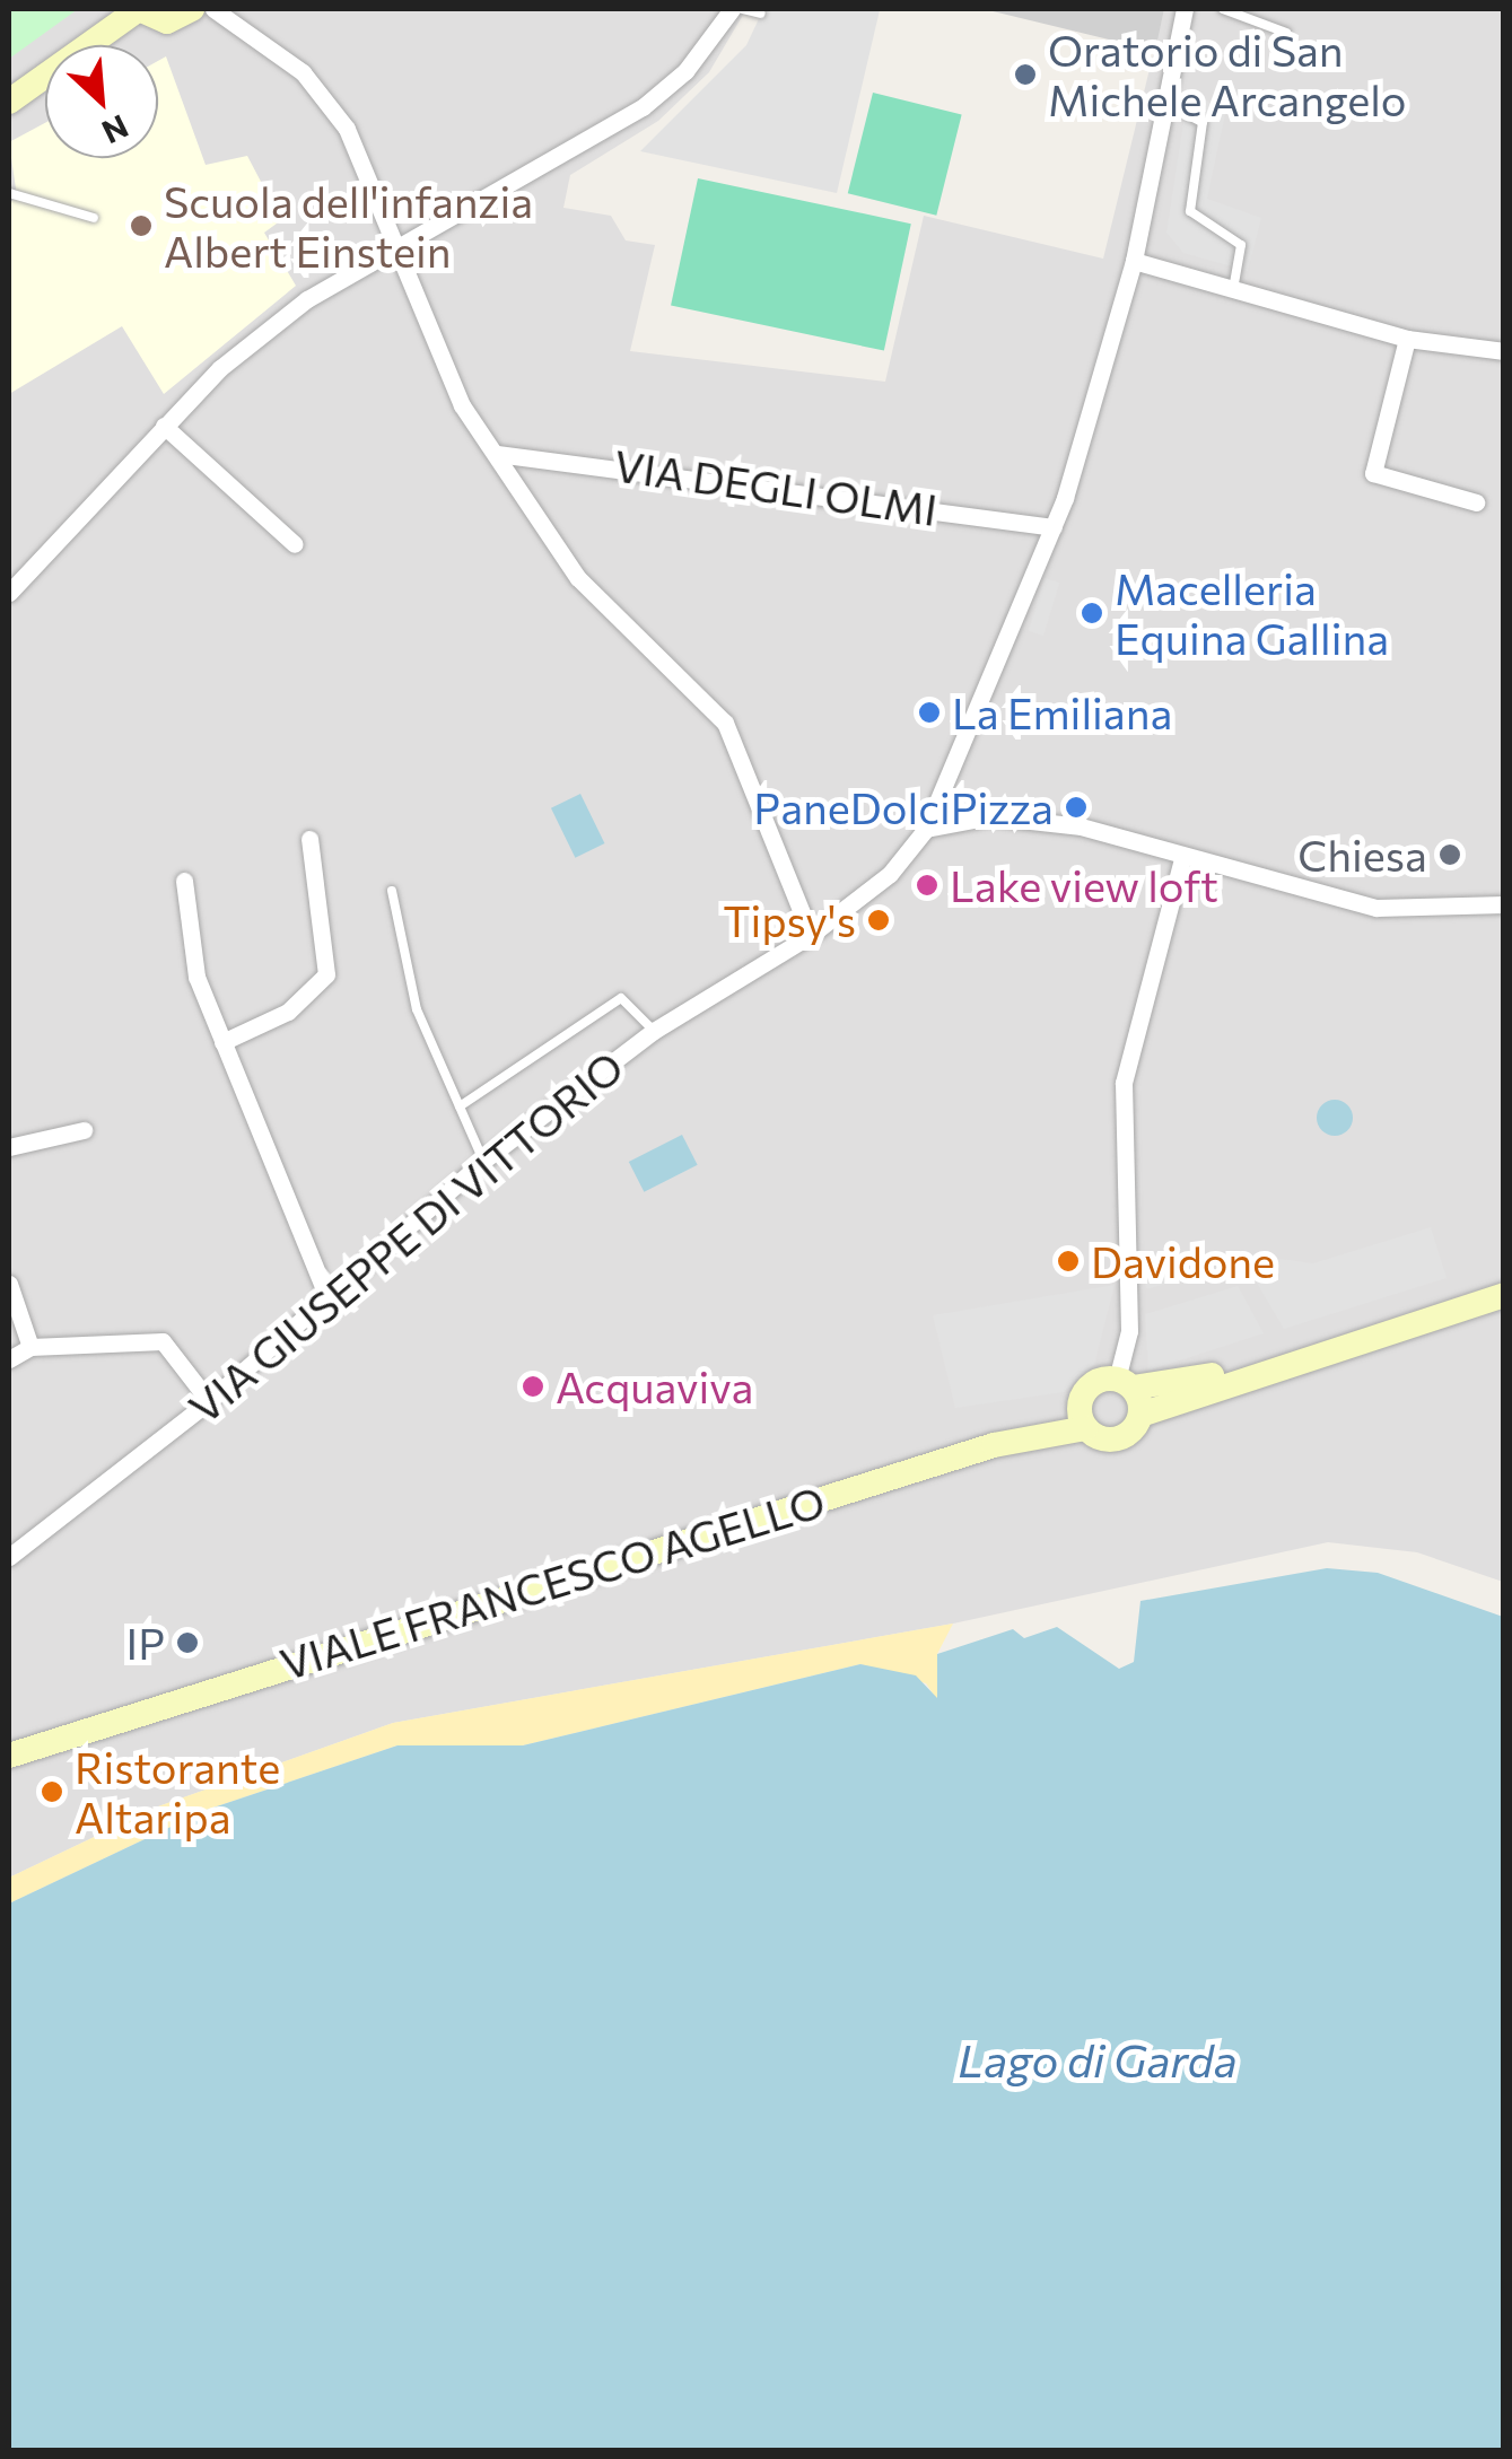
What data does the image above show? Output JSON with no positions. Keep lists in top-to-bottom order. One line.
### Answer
{"streets":{"main road":["VIALE FRANCESCO AGELLO"],"street":["VIA DEGLI OLMI","VIA GIUSEPPE DI VITTORIO"]},"crossings":[["VIA DEGLI OLMI","VIA GIUSEPPE DI VITTORIO"]],"water":["Lago di Garda"],"places":["Oratorio di San Michele Arcangelo","Scuola dell'infanzia Albert Einstein","Macelleria Equina Gallina","La Emiliana","PaneDolciPizza","Chiesa","Lake view loft","Tipsy's","Davidone","Acquaviva","IP","Ristorante Altaripa"],"north":"bottom right"}
